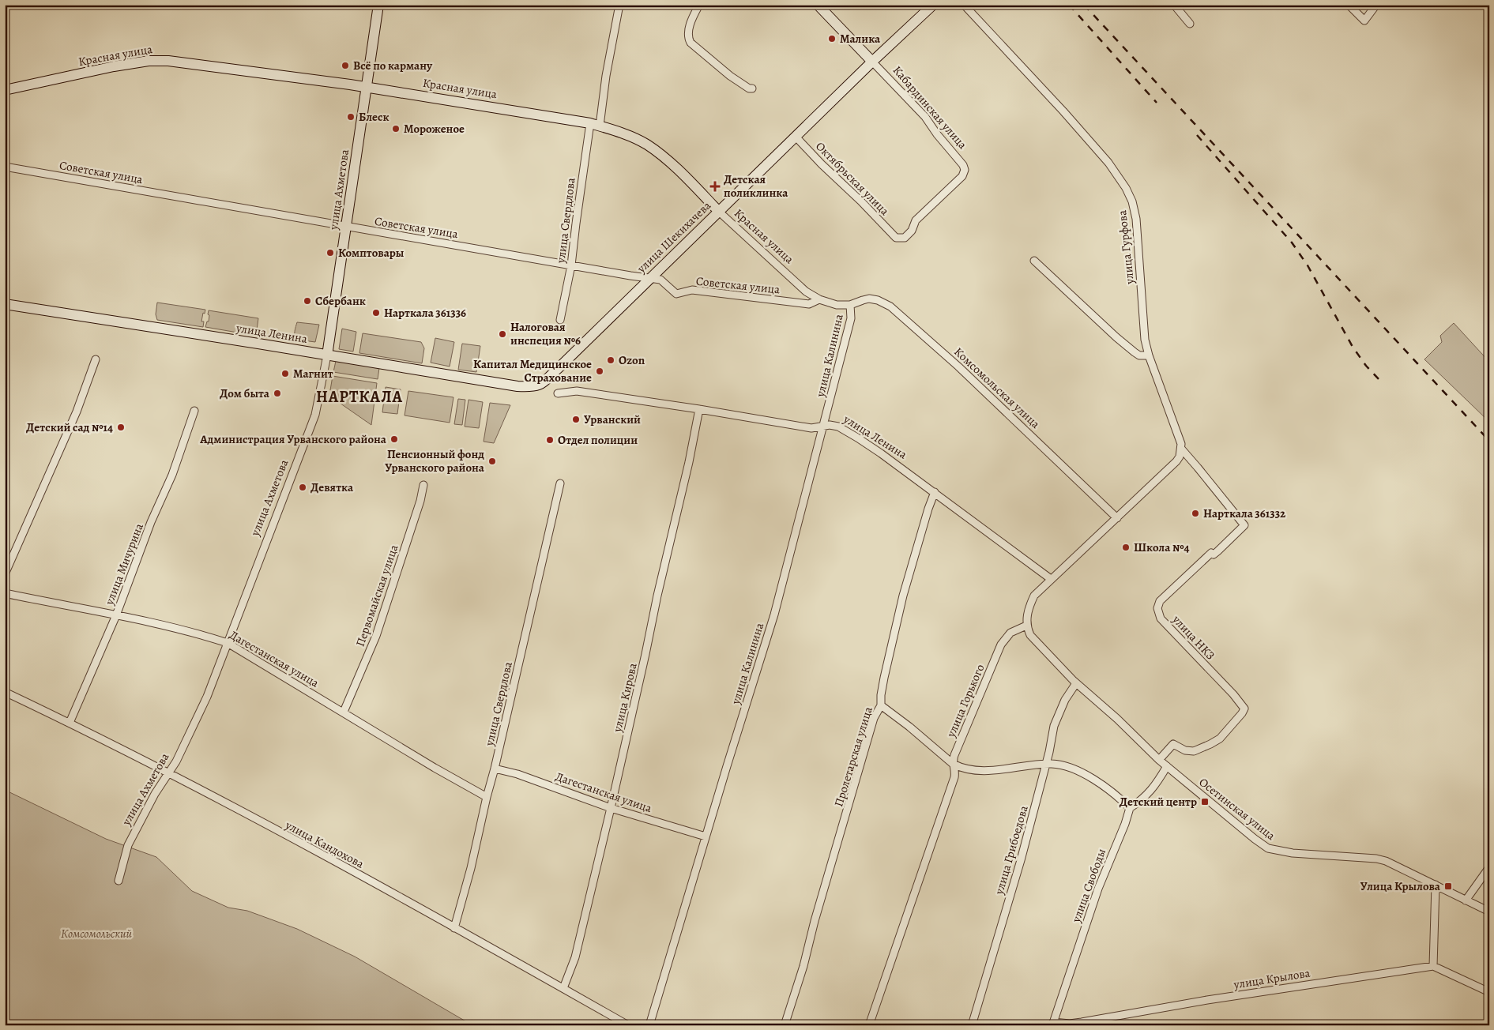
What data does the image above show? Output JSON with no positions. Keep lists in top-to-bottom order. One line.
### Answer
{"streets":{"street":["Красная улица","Кабардинская улица","Советская улица","Октябрьская улица","улица Ахметова","улица Свердлова","улица Шекихачева","улица Гурфова","улица Ленина","улица Калинина","Комсомольская улица","улица Мичурина","Первомайская улица","улица НКЗ","Дагестанская улица","улица Кирова","улица Горького","Пролетарская улица","Осетинская улица","улица Кандохова","улица Грибоедова","улица Свободы","улица Крылова"]},"crossings":[["Красная улица","Советская улица"],["Красная улица","улица Ахметова"],["Красная улица","улица Свердлова"],["Красная улица","улица Шекихачева"],["Красная улица","улица Калинина"],["Красная улица","Комсомольская улица"],["Кабардинская улица","Октябрьская улица"],["Кабардинская улица","улица Шекихачева"],["Советская улица","улица Ахметова"],["Советская улица","улица Свердлова"],["Советская улица","улица Шекихачева"],["Октябрьская улица","улица Шекихачева"],["улица Ахметова","улица Ленина"],["улица Ахметова","Дагестанская улица"],["улица Ахметова","улица Кандохова"],["улица Свердлова","Дагестанская улица"],["улица Свердлова","улица Кандохова"],["улица Шекихачева","улица Ленина"],["улица Гурфова","улица НКЗ"],["улица Ленина","улица Калинина"],["улица Ленина","улица Кирова"],["улица Ленина","Пролетарская улица"],["улица Калинина","Комсомольская улица"],["улица Калинина","Дагестанская улица"],["улица Мичурина","Дагестанская улица"],["улица Мичурина","улица Кандохова"],["Первомайская улица","Дагестанская улица"],["улица НКЗ","Осетинская улица"],["Дагестанская улица","улица Кирова"],["улица Кирова","улица Кандохова"],["улица Горького","Осетинская улица"],["Осетинская улица","улица Грибоедова"],["улица Свободы","улица Крылова"]],"districts":["НАРТКАЛА"],"parks":["Комсомольский"],"places":{"other":["Малика","Всё по карману","Блеск","Мороженое","Комптовары","Сбербанк","Нарткала 361336","Налоговая инспеция №6","Ozon","Капитал Медицинское Страхование","Магнит","Дом быта","Урванский","Детский сад №14","Администрация Урванского района","Отдел полиции","Пенсионный фонд Урванского района","Девятка","Нарткала 361332","Школа №4"],"health":["Детская поликлинка"],"transit":["Детский центр","Улица Крылова"]}}
